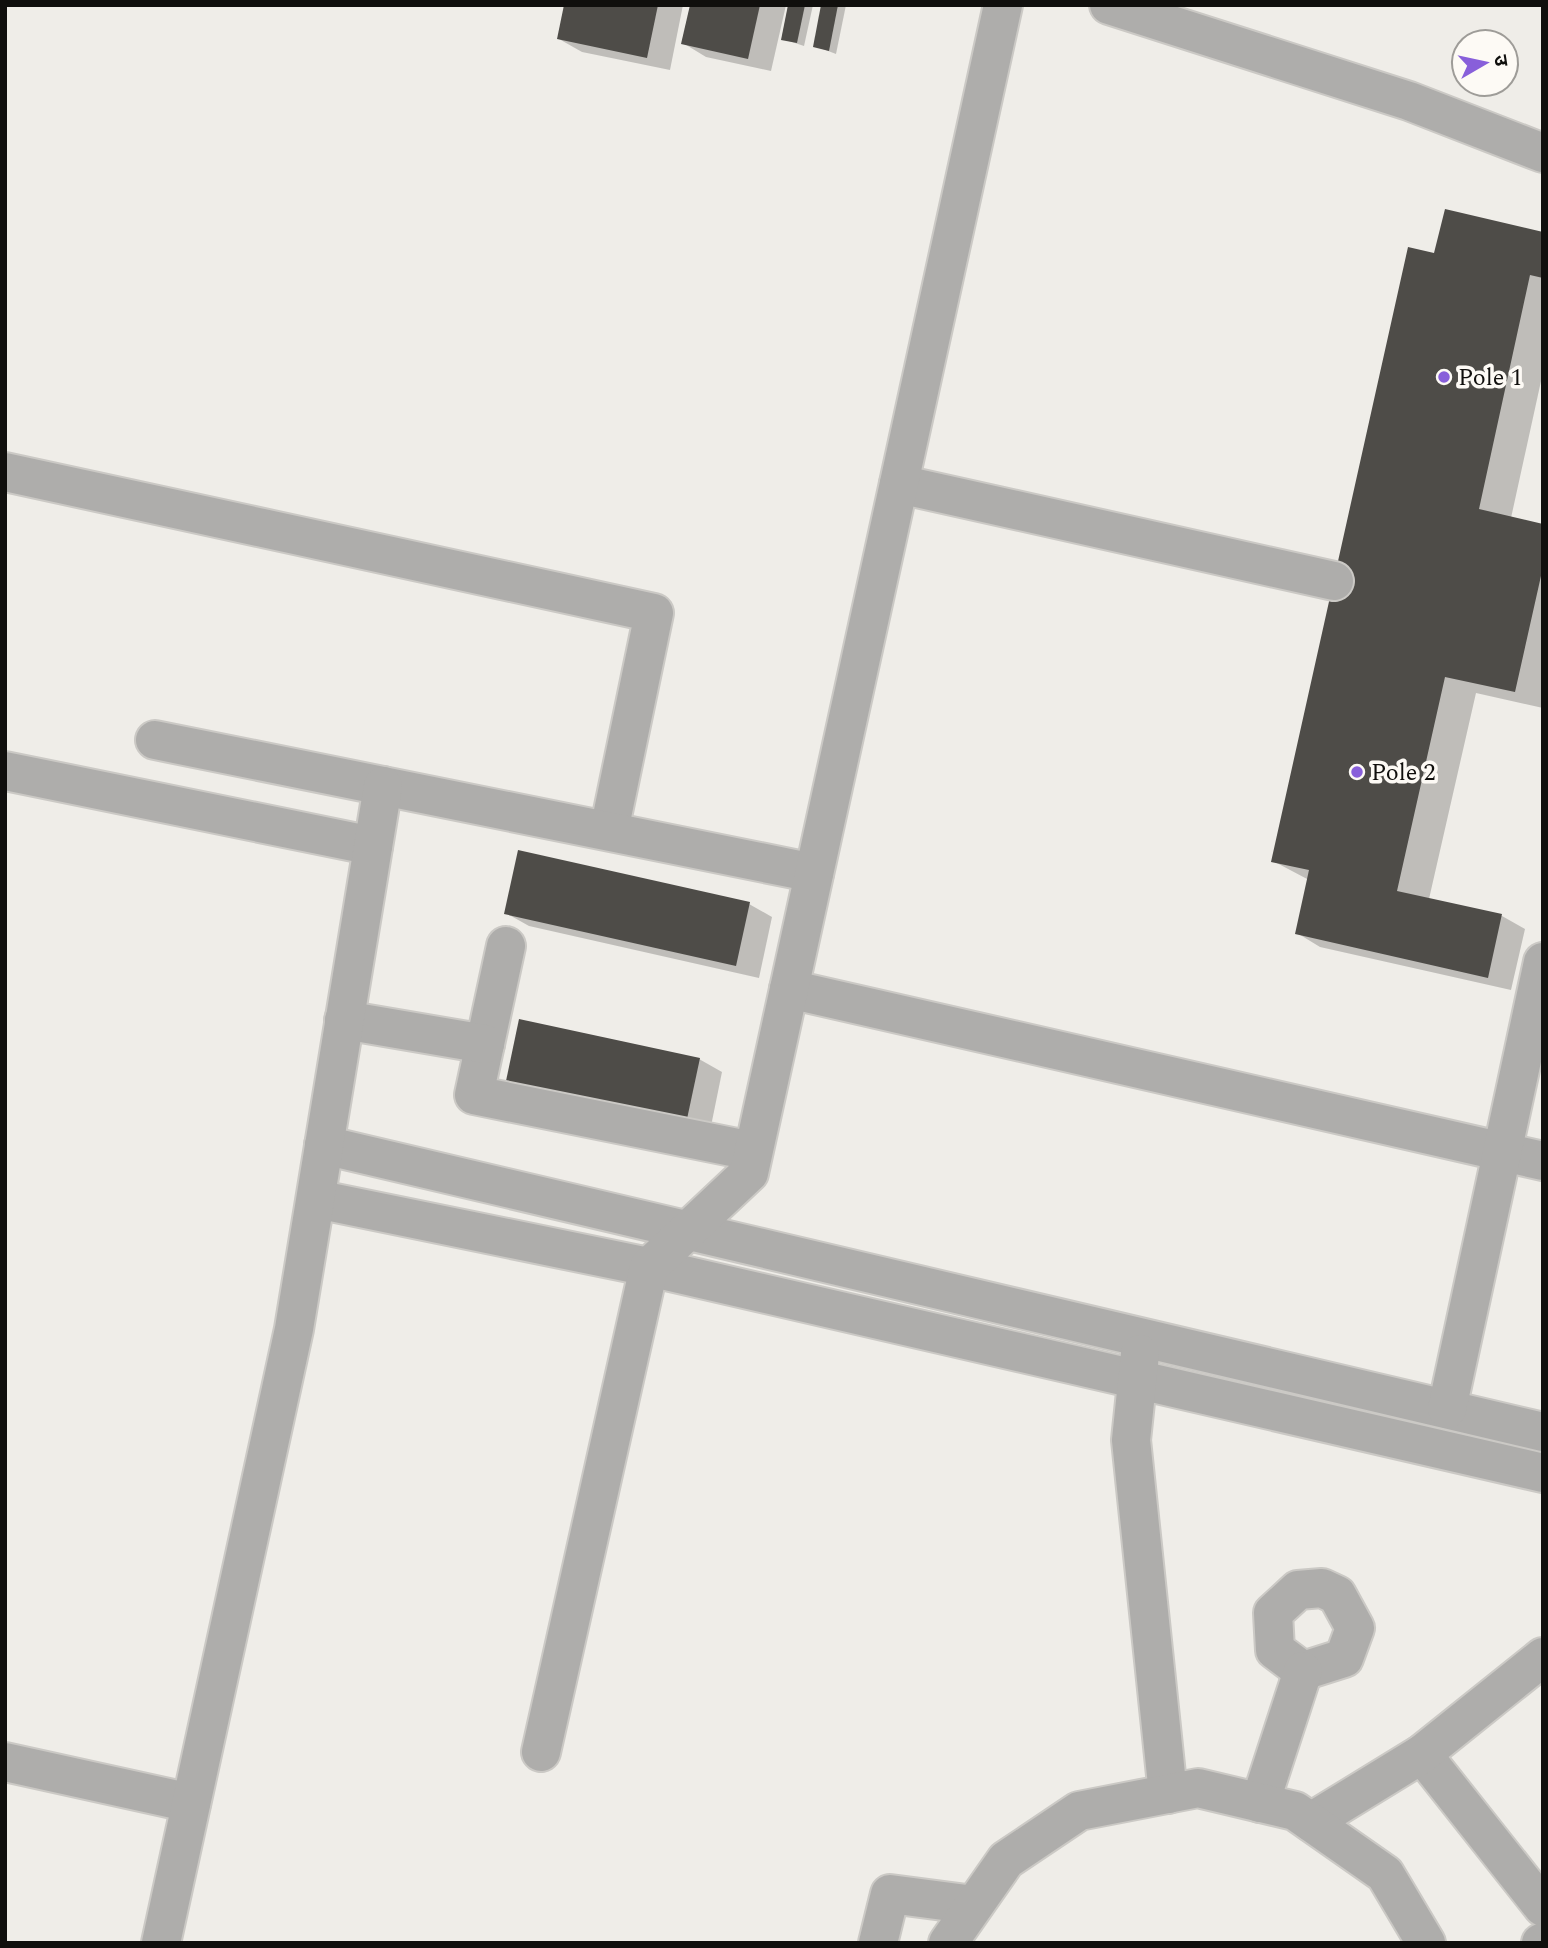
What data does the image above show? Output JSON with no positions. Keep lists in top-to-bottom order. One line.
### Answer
{"places":["Pole 1","Pole 2"],"north":"right"}
